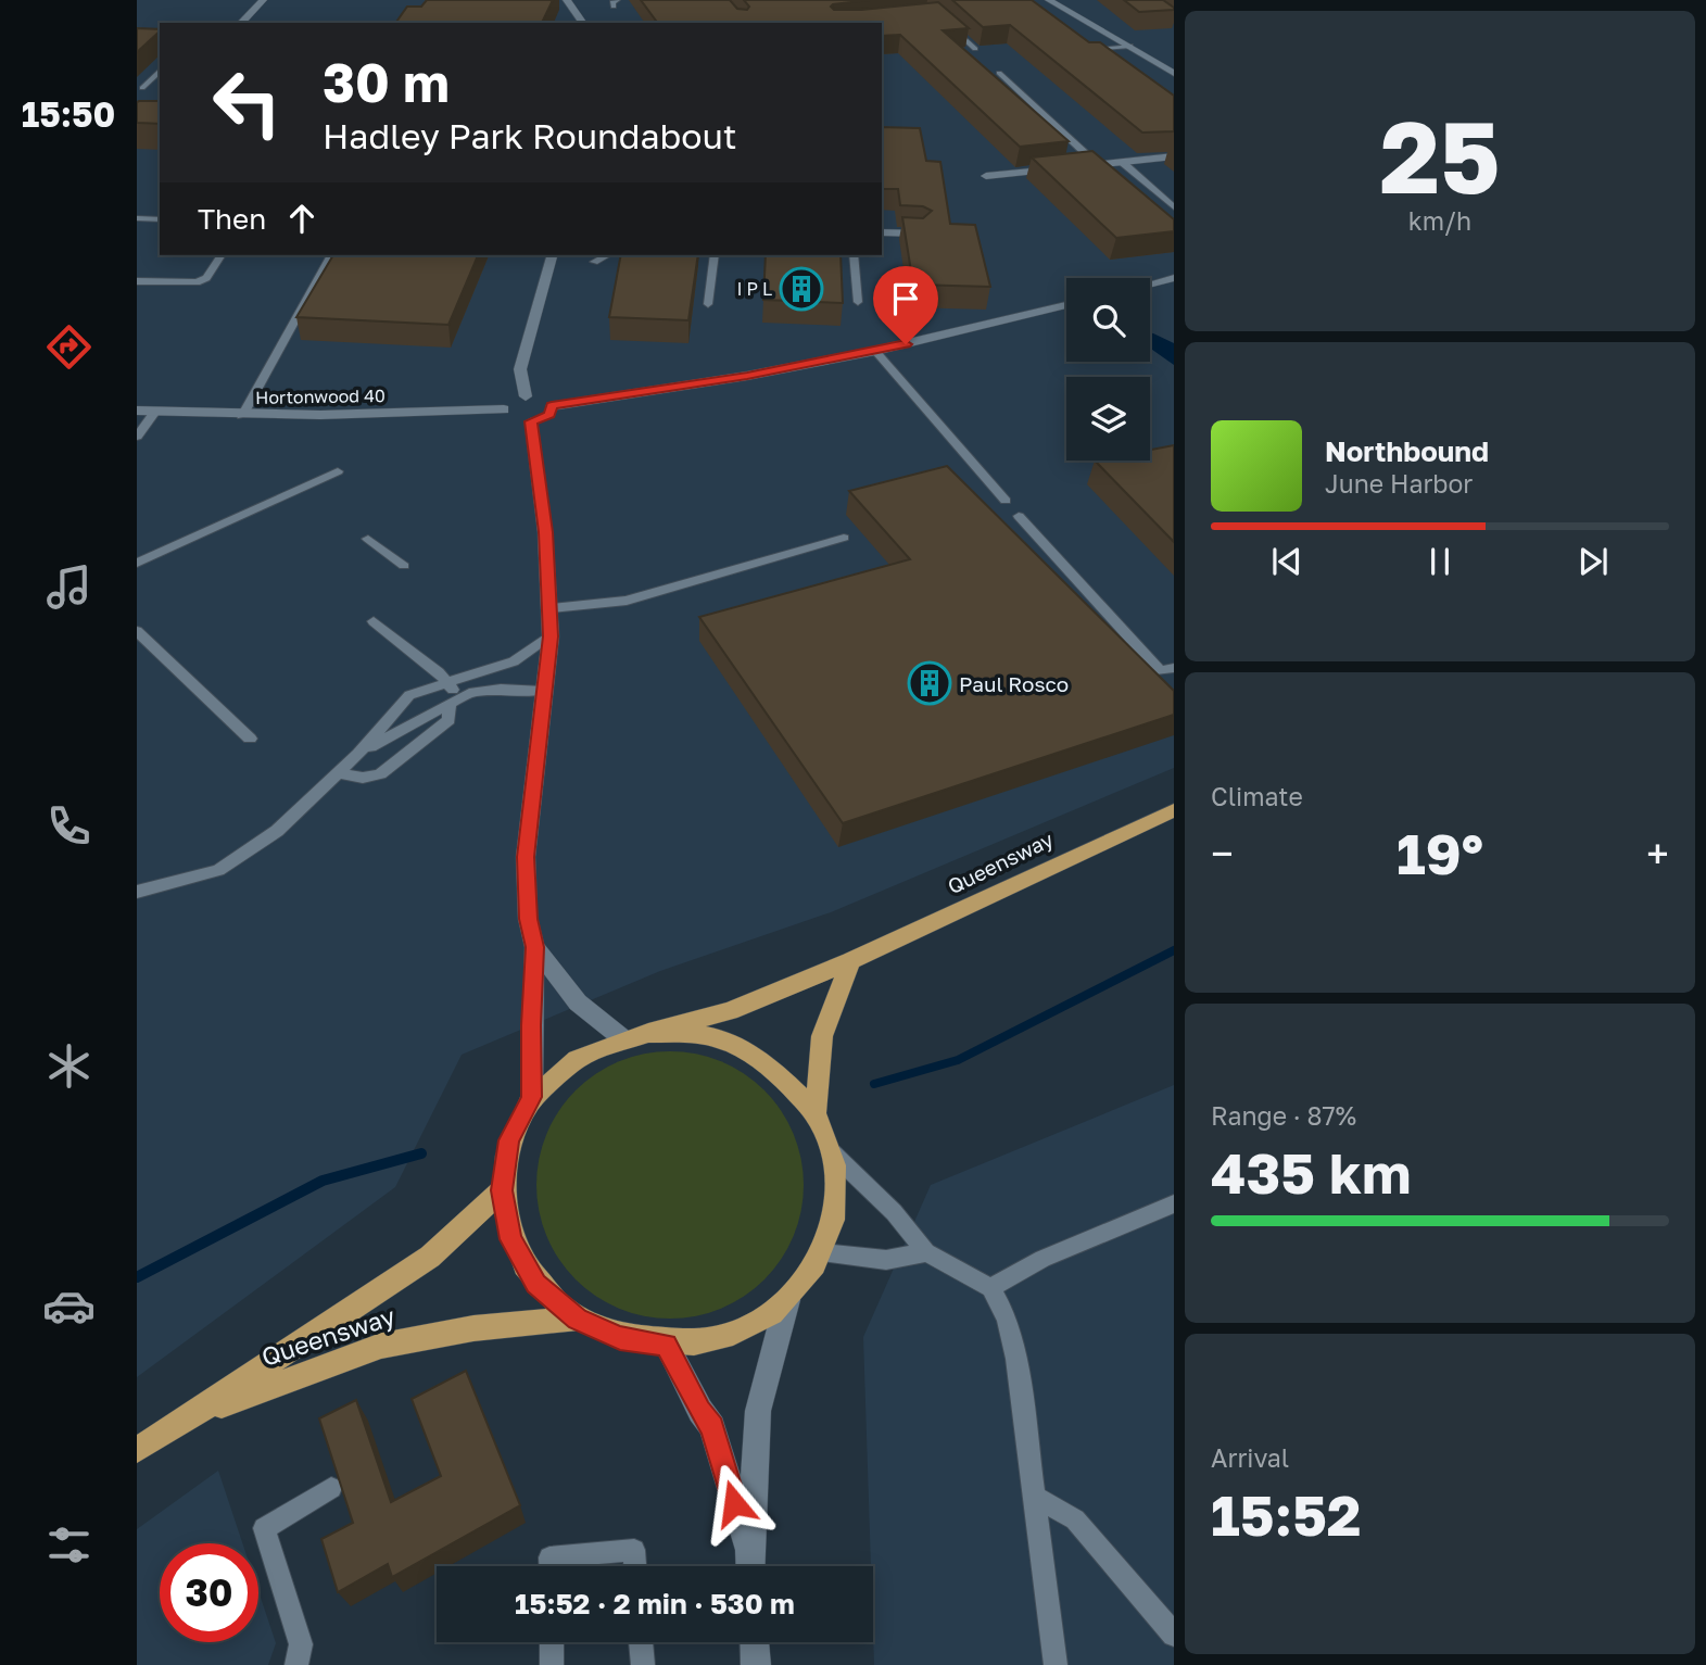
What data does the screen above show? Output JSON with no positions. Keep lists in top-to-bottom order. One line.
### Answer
{"streets":{"main road":["Queensway"],"street":["Hortonwood 40"]},"places":{"building":["I P L","Paul Rosco"]},"page":{"tabs":"15:50","tile":[["25","km/h"],"Climate",["Range · 87%","435 km"],["Arrival","15:52"]],"turn":["30 m","Hadley Park Roundabout"],"then":"Then","song":["Northbound","June Harbor"],"heat":["−","19°","+"],"limit":"30","trip":"15:52 · 2 min · 530 m"}}
